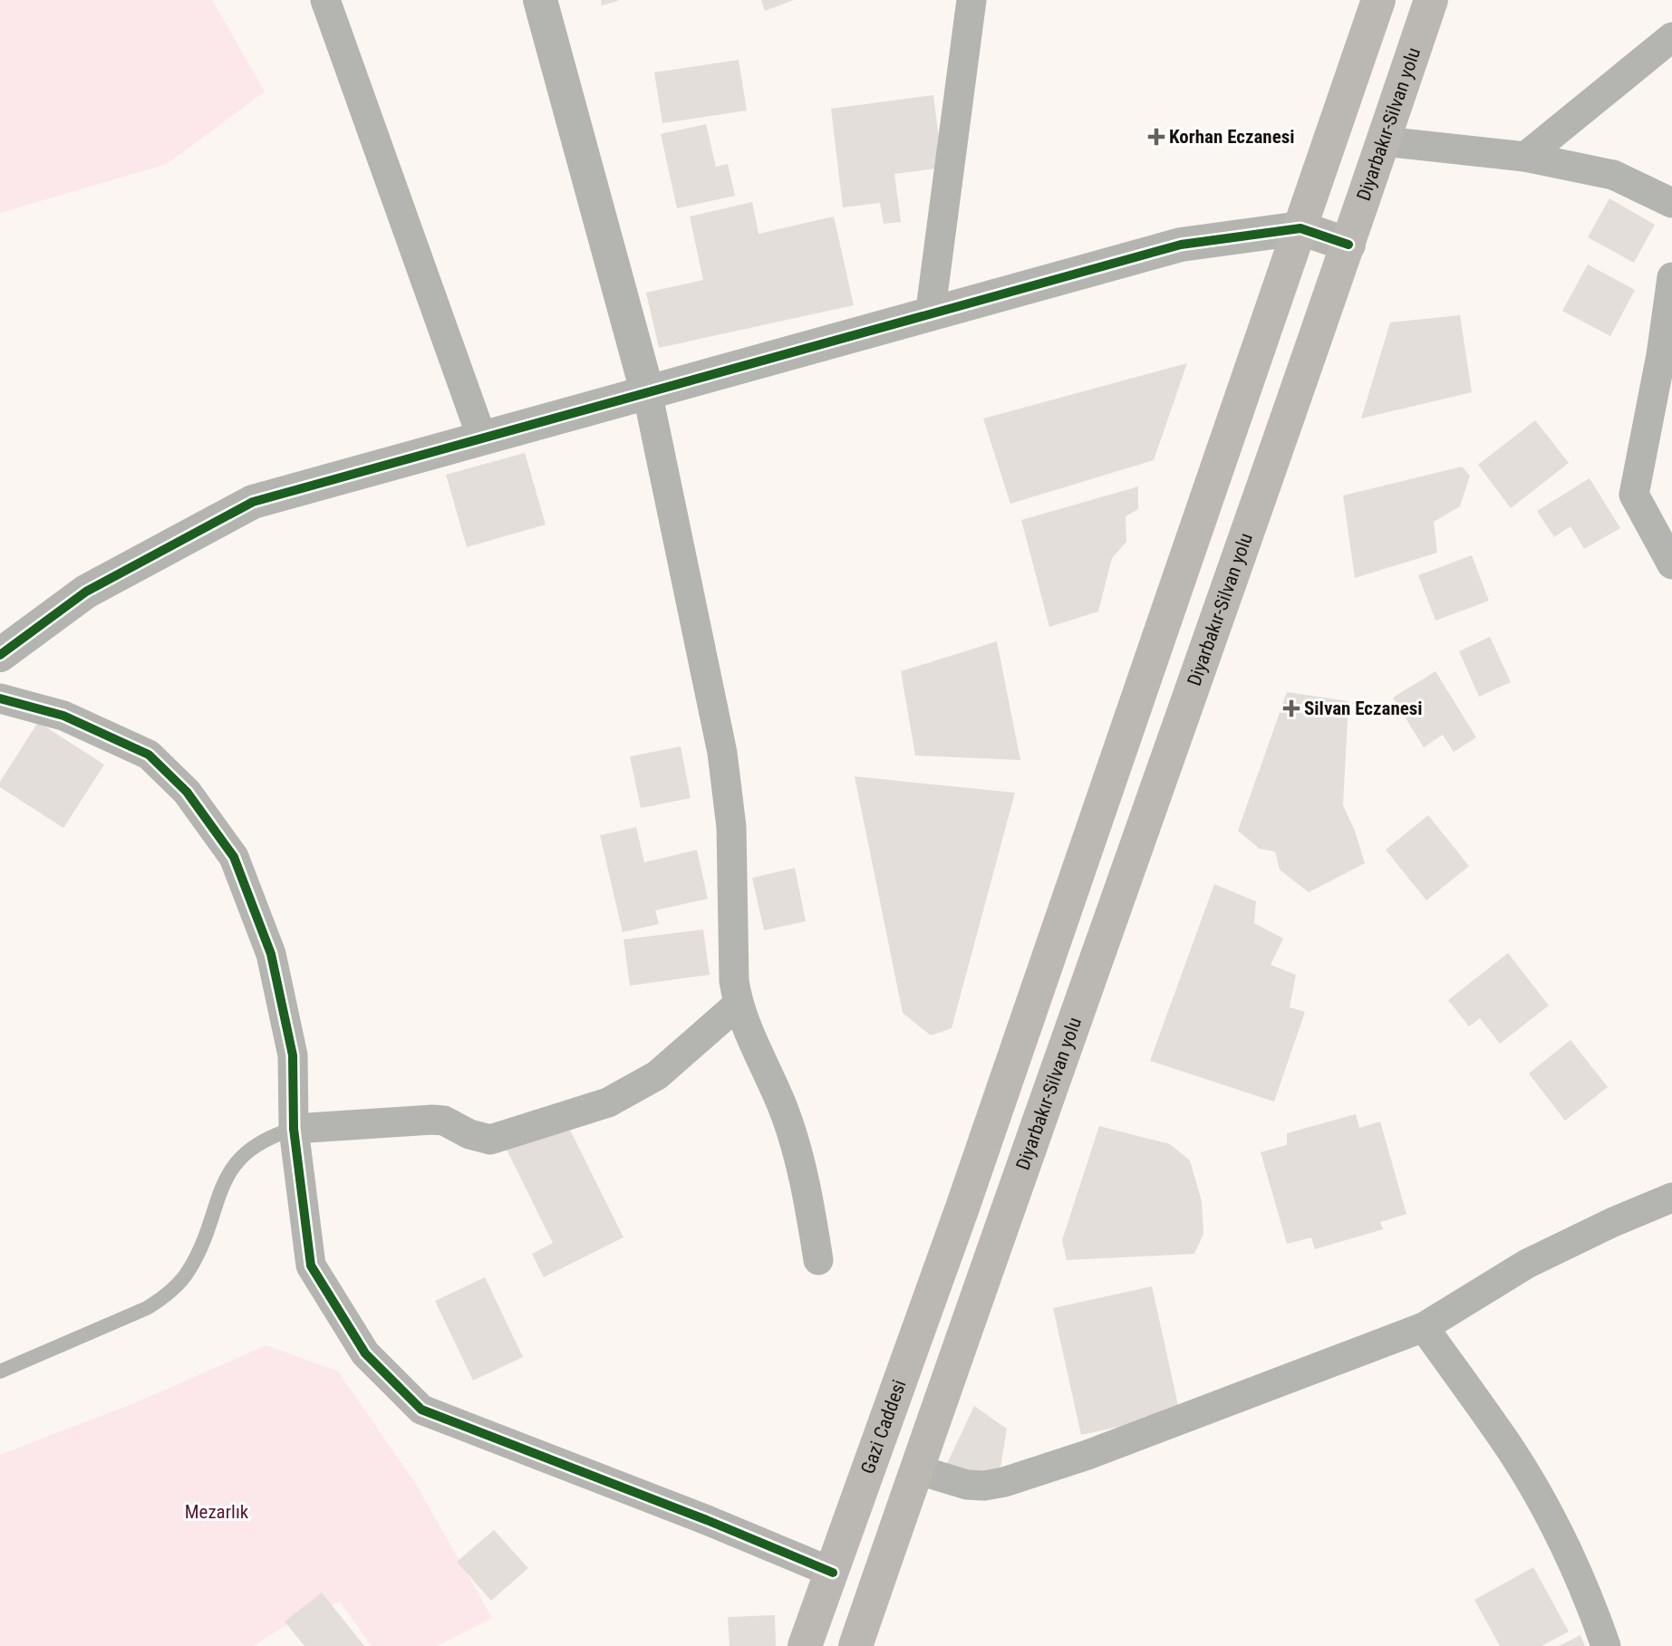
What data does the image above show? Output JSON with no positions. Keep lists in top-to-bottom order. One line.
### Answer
{"streets":{"highway":["Diyarbakır-Silvan yolu","Gazi Caddesi"]},"parks":["Mezarlık"],"places":{"health":["Korhan Eczanesi","Silvan Eczanesi"]}}
